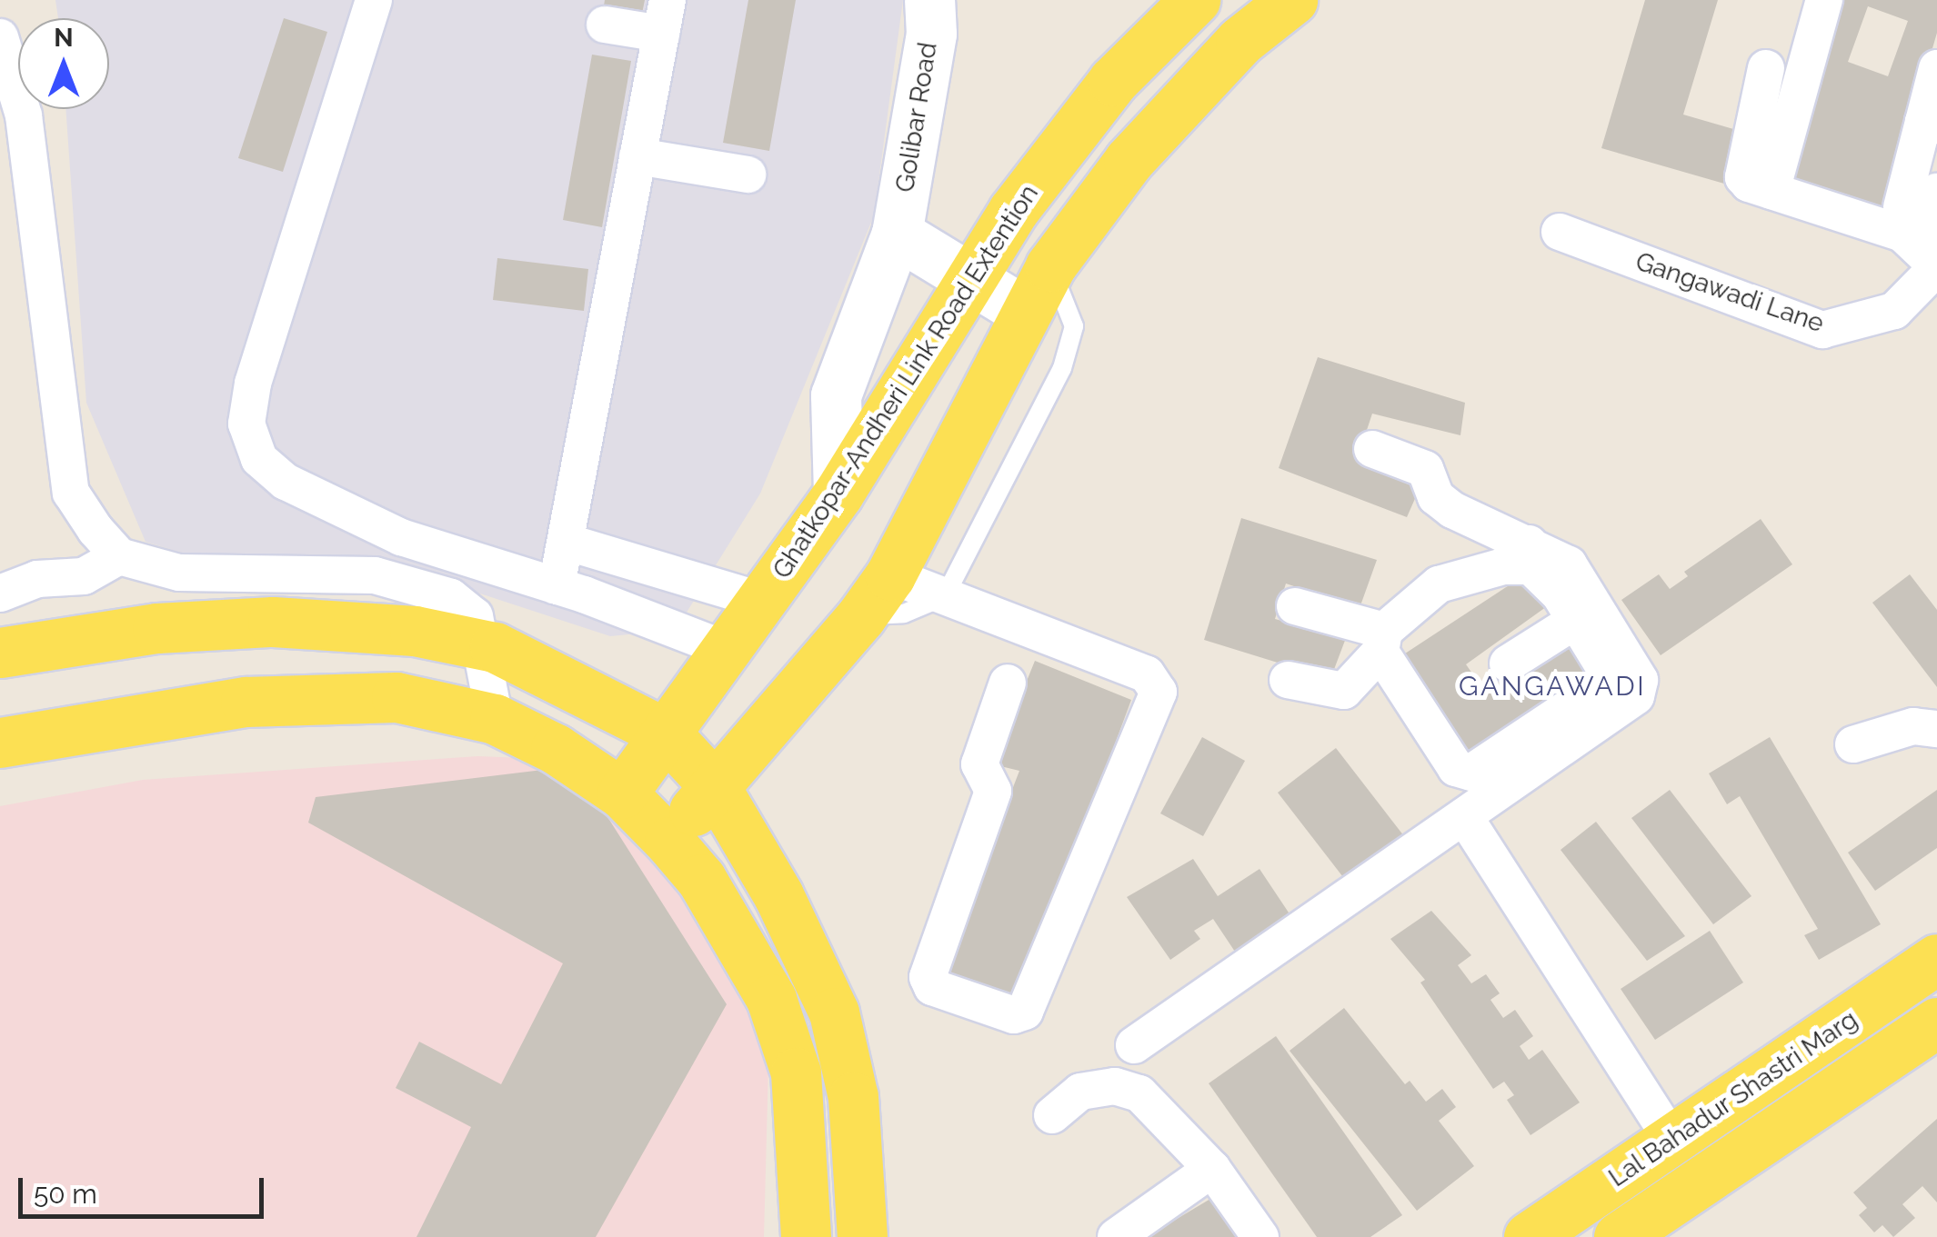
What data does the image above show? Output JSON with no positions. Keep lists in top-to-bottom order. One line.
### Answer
{"streets":{"main road":["Ghatkopar-Andheri Link Road Extention","Lal Bahadur Shastri Marg"],"street":["Golibar Road","Gangawadi Lane"]},"crossings":[["Golibar Road","Ghatkopar-Andheri Link Road Extention"]],"districts":["GANGAWADI"],"scale_bar":"50 m","north":"top"}
